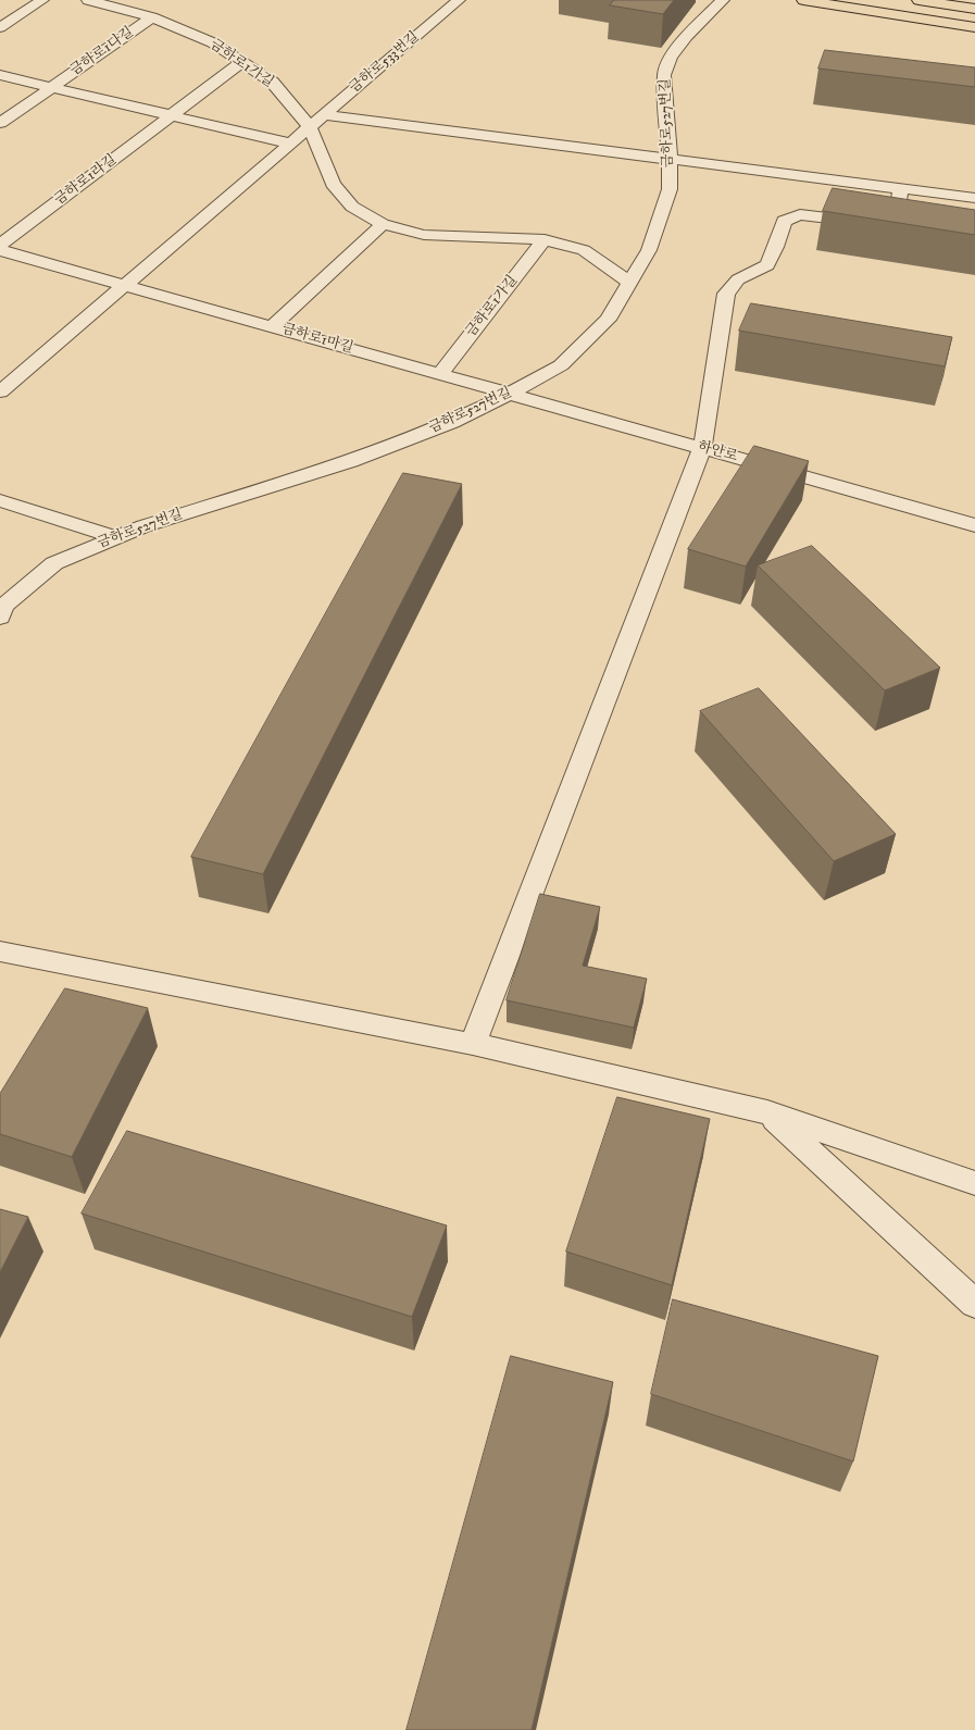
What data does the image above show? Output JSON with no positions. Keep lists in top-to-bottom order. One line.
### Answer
{"streets":{"street":["금하로1다길","금하로533번길","금하로1가길","금하로527번길","금하로1라길","금하로1마길","하안로"]},"crossings":[["금하로1다길","금하로1가길"],["금하로1다길","금하로1라길"],["금하로533번길","금하로1가길"],["금하로1가길","금하로527번길"],["금하로1가길","금하로1라길"],["금하로1가길","금하로1마길"],["금하로527번길","금하로1마길"],["금하로527번길","하안로"],["금하로1마길","하안로"]]}
